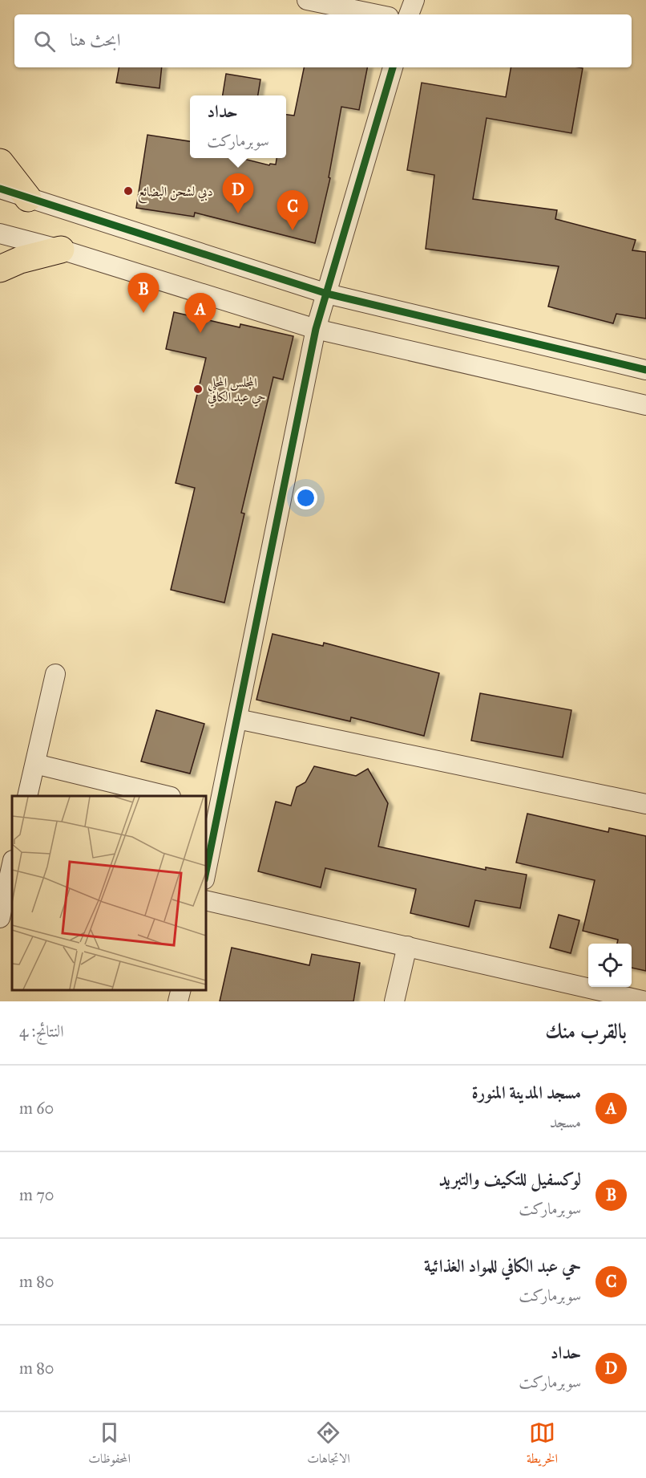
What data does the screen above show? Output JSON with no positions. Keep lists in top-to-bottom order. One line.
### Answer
{"places":["دبي لشحن البضائع","المجلس المحلي حي عبد الكافي"],"page":{"search":"ابحث هنا","popup":["حداد","سوبرماركت"],"pins":["D","C","B","A"],"heading":["بالقرب منك","النتائج: 4"],"list":[{"mark":"A","name":"مسجد المدينة المنورة","note":"مسجد","value":"60 m"},{"mark":"B","name":"لوكسفيل للتكيف والتبريد","note":"سوبرماركت","value":"70 m"},{"mark":"C","name":"حي عبد الكافي للمواد الغذائية","note":"سوبرماركت","value":"80 m"},{"mark":"D","name":"حداد","note":"سوبرماركت","value":"80 m"}],"nav":["الخريطة","الاتجاهات","المحفوظات"]}}
